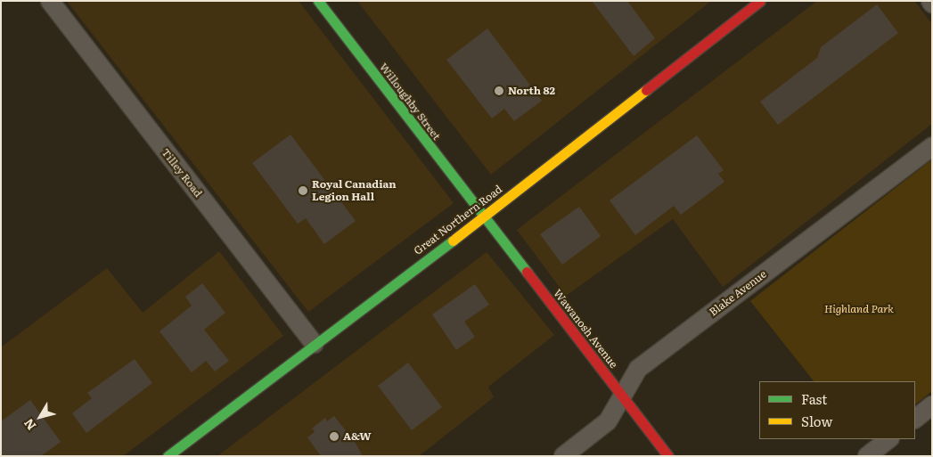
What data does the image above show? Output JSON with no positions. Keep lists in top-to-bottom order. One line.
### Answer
{"streets":{"main road":["Willoughby Street","Great Northern Road","Wawanosh Avenue"],"street":["Tilley Road","Blake Avenue"]},"crossings":[["Willoughby Street","Great Northern Road"],["Willoughby Street","Wawanosh Avenue"],["Tilley Road","Great Northern Road"],["Great Northern Road","Wawanosh Avenue"],["Blake Avenue","Wawanosh Avenue"]],"parks":["Highland Park"],"places":["North 82","Royal Canadian Legion Hall","A&W"],"legend":["Fast","Slow"],"north":"bottom left"}
